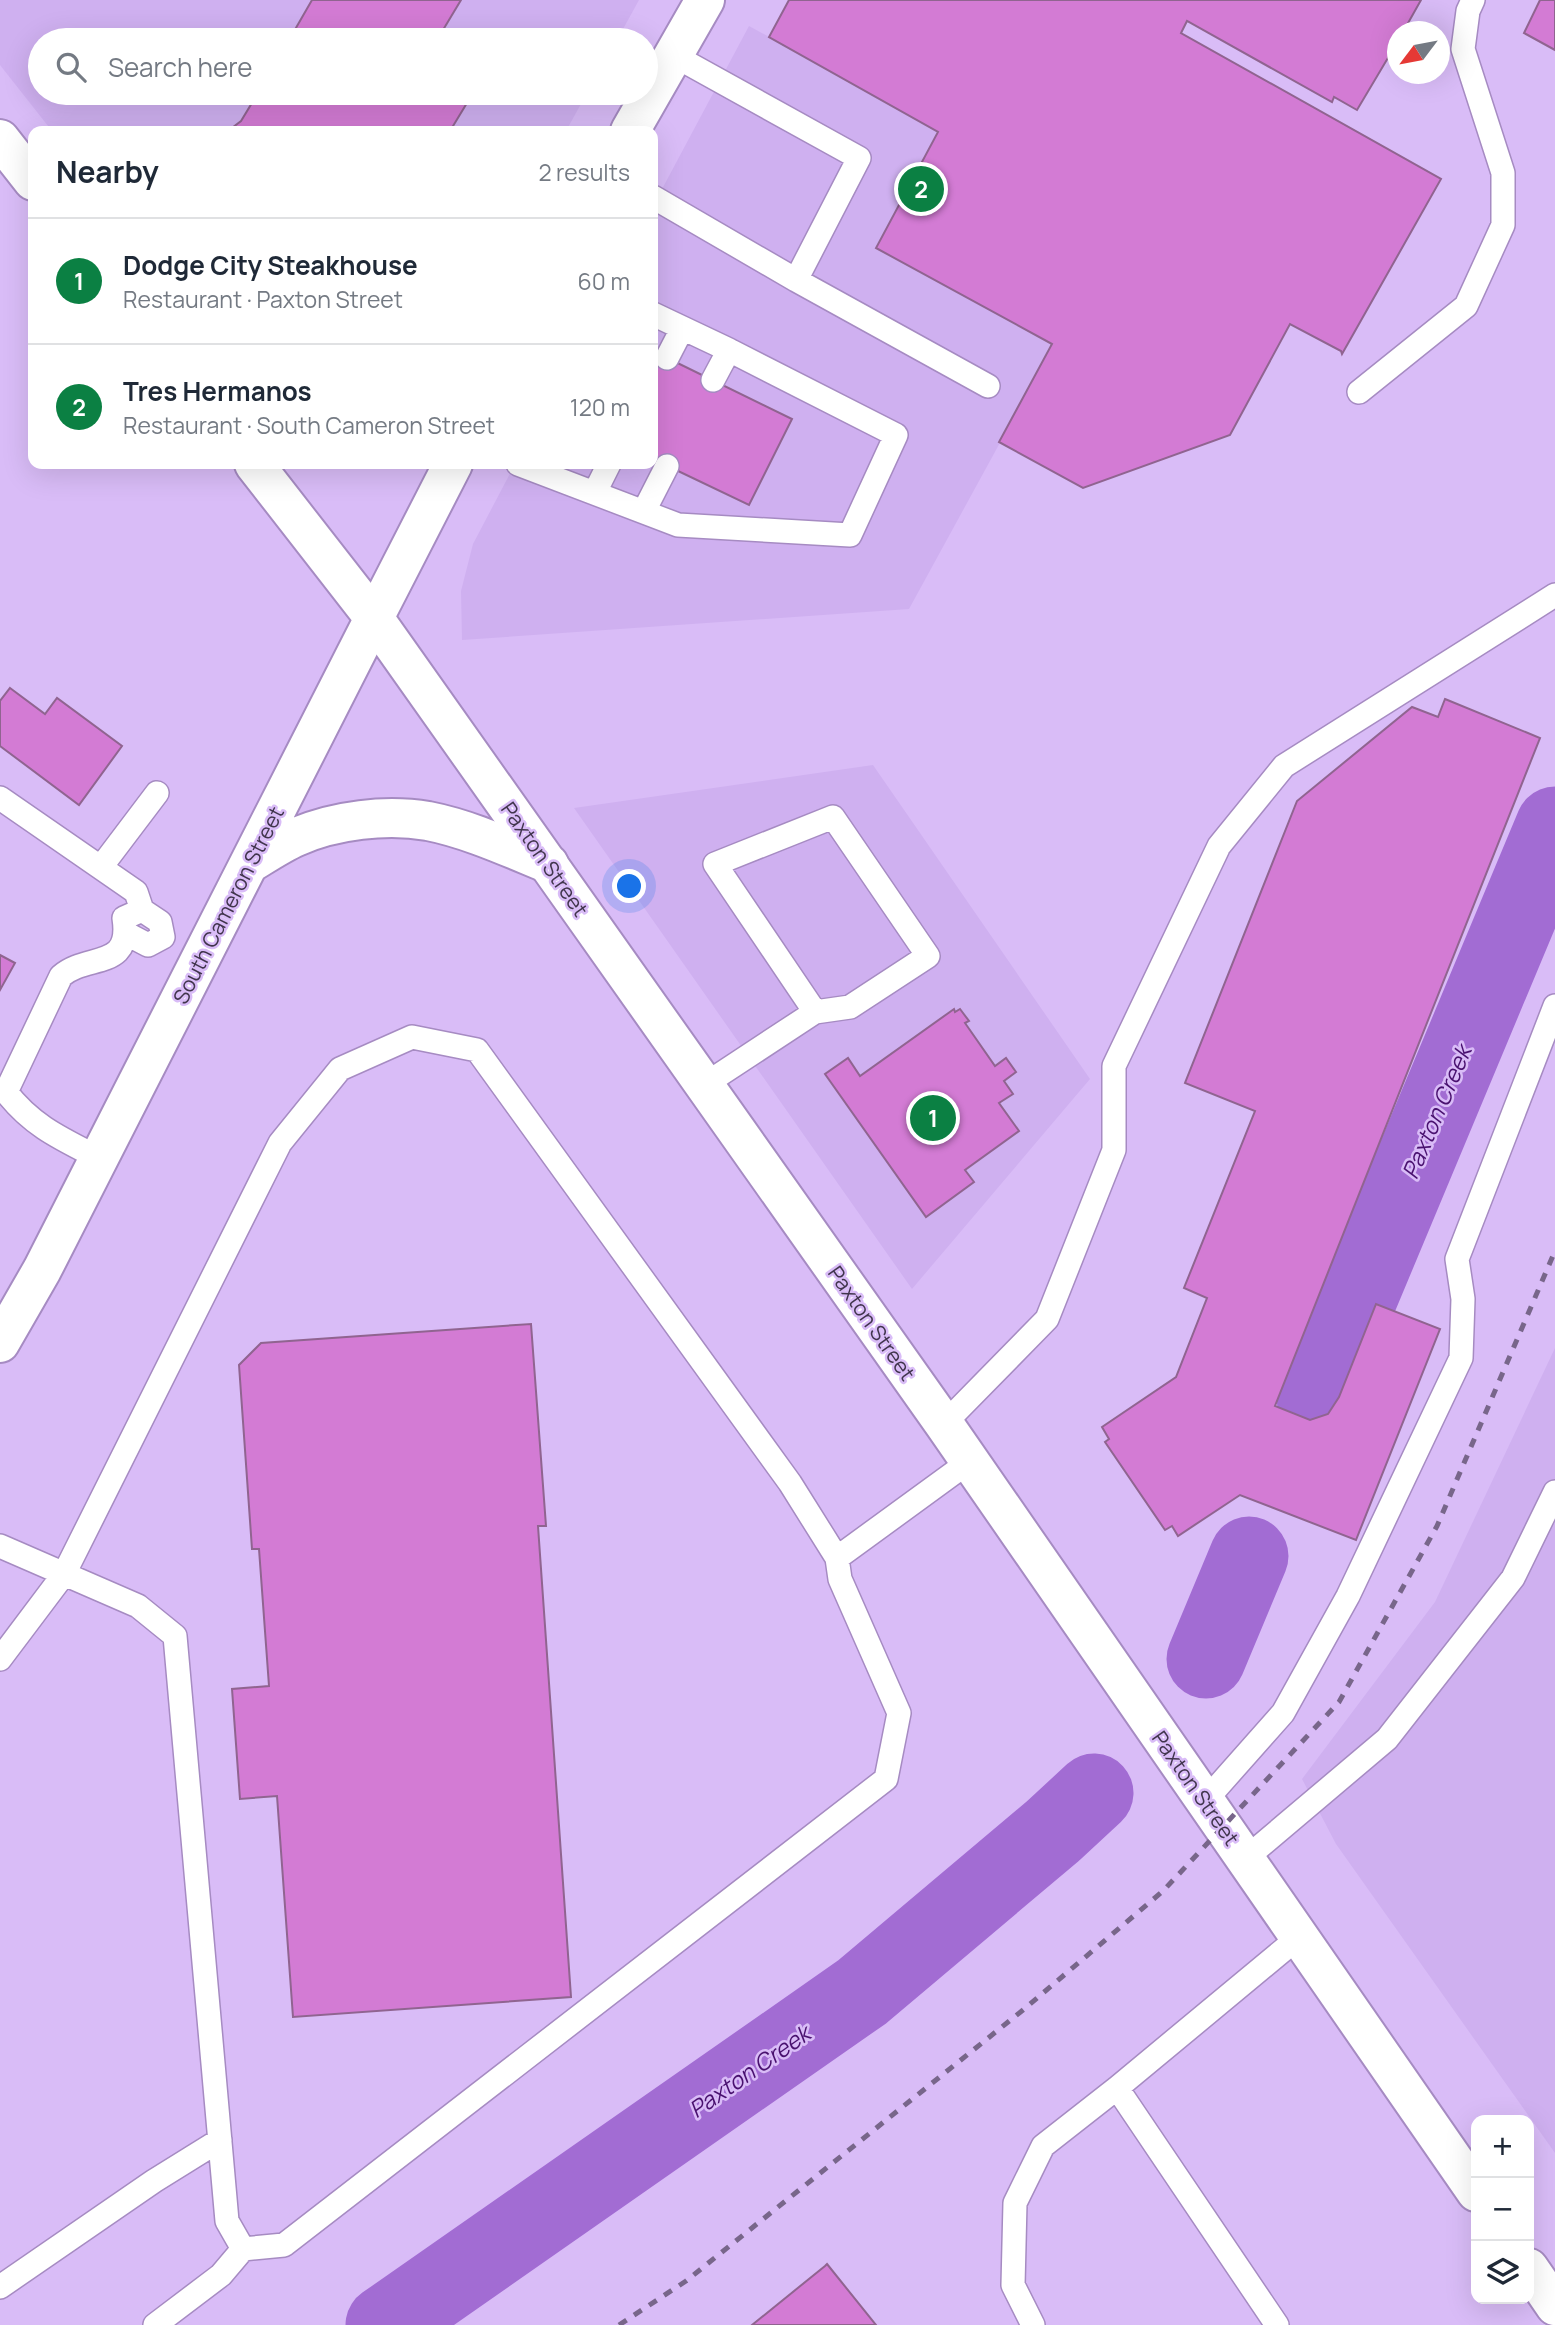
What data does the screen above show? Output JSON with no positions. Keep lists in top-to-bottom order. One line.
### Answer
{"streets":{"main road":["Paxton Street","South Cameron Street"]},"crossings":[["Paxton Street","South Cameron Street"]],"water":["Paxton Creek"],"north":"bottom left","page":{"search":"Search here","heading":["Nearby","2 results"],"pins":["2","1"],"list":[{"mark":"1","name":"Dodge City Steakhouse","note":"Restaurant · Paxton Street","value":"60 m"},{"mark":"2","name":"Tres Hermanos","note":"Restaurant · South Cameron Street","value":"120 m"}],"map_buttons":["+","−"]}}
